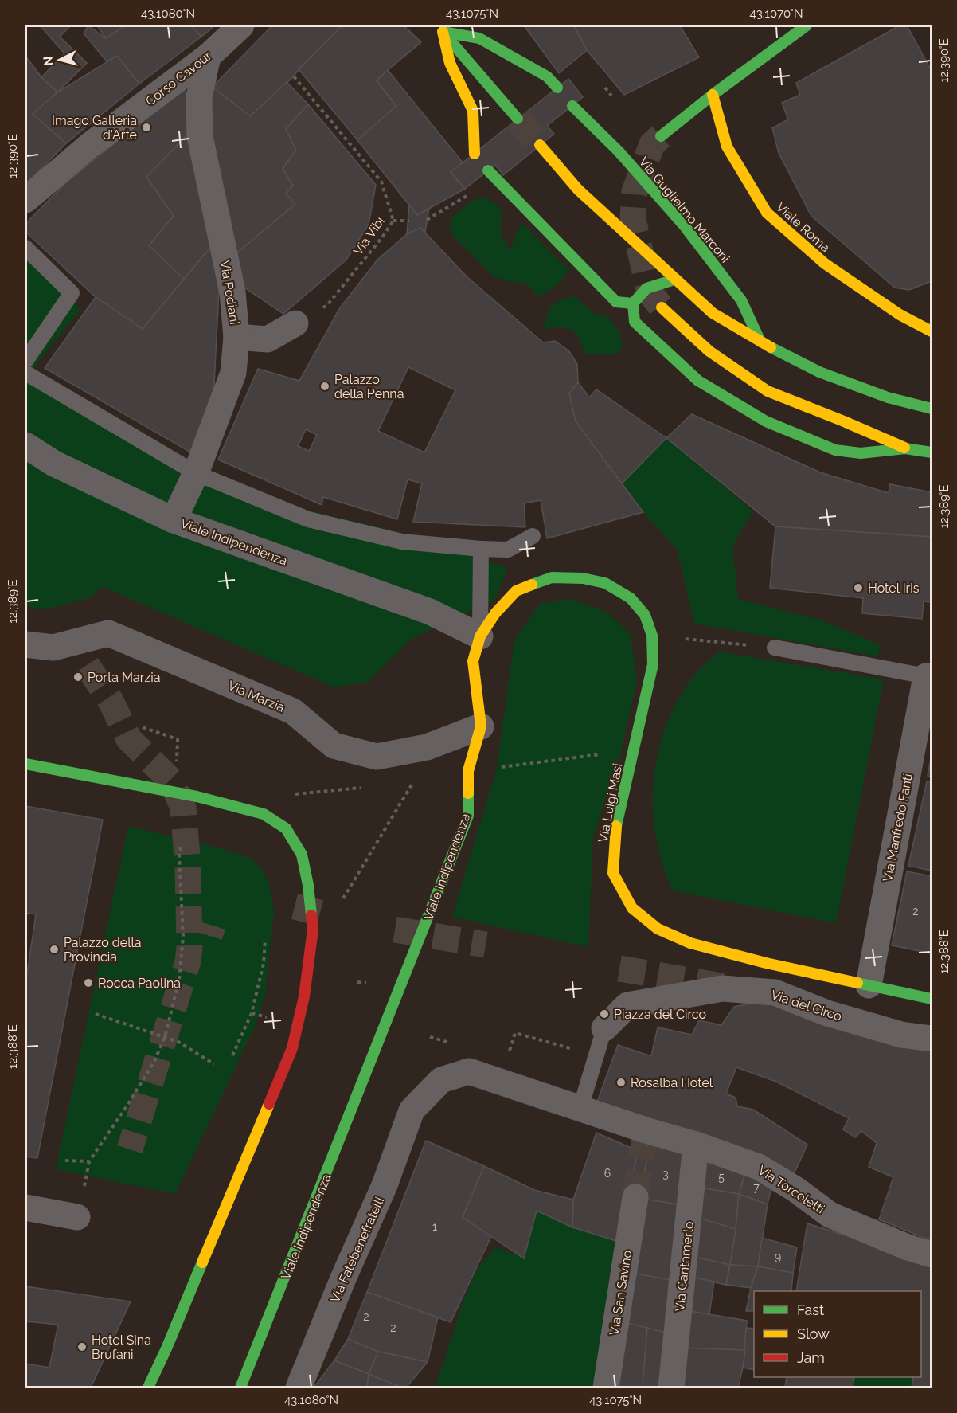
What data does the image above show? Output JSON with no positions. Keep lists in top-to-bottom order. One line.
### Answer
{"streets":{"street":["Corso Cavour","Via Guglielmo Marconi","Viale Roma","Via Podiani","Viale Indipendenza","Via Marzia","Via Luigi Masi","Via Manfredo Fanti","Via del Circo","Via Torcoletti","Via Fatebenefratelli","Via Cantamerlo","Via San Savino"],"path":["Via Vibi"]},"crossings":[["Corso Cavour","Via Podiani"],["Via Podiani","Viale Indipendenza"],["Viale Indipendenza","Via Marzia"],["Viale Indipendenza","Via Luigi Masi"],["Via Luigi Masi","Via Manfredo Fanti"],["Via Torcoletti","Via Fatebenefratelli"],["Via Torcoletti","Via Cantamerlo"]],"places":["Imago Galleria d'Arte","Palazzo della Penna","Hotel Iris","Porta Marzia","Palazzo della Provincia","Rocca Paolina","Piazza del Circo","Rosalba Hotel","Hotel Sina Brufani"],"house_numbers":["2","6","3","5","7","1","9","2","2"],"legend":["Fast","Slow","Jam"],"north":"left","coordinates":["43.1080°N","43.1075°N","43.1070°N","12.390°E","12.389°E","12.388°E"]}
